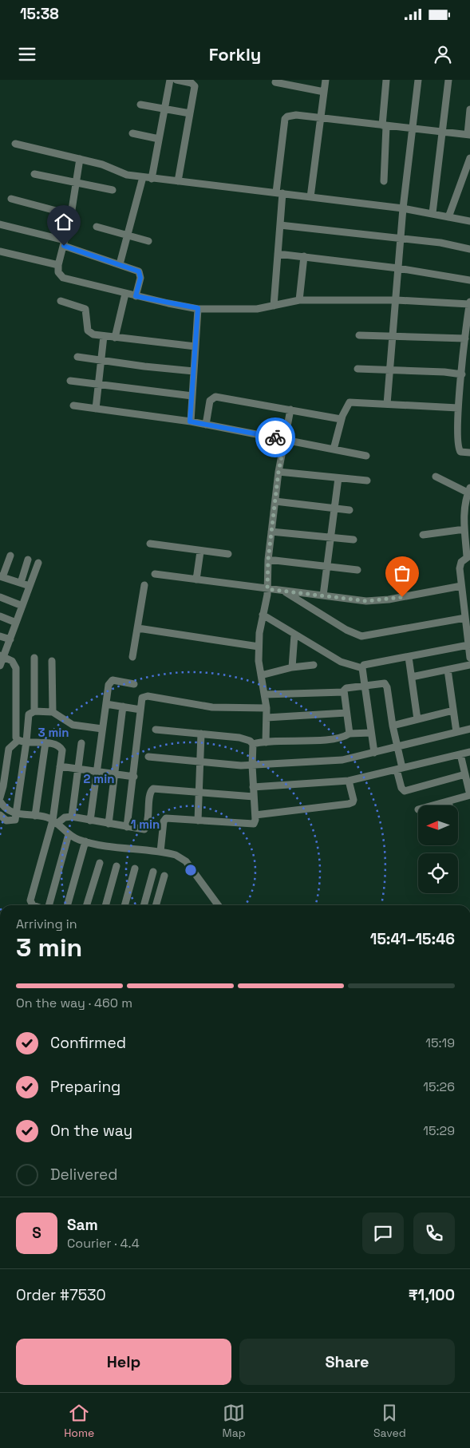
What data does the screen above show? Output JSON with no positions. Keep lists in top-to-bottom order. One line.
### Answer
{"north":"left","page":{"status":"15:38","header":"Forkly","heading":["3 min","Arriving in","15:41–15:46"],"panel":["Sam","Courier · 4.4","Order #7530","₹1,100"],"bar":"On the way · 460 m","list":[["Confirmed","15:19"],["Preparing","15:26"],["On the way","15:29"],"Delivered"],"round":"S","buttons":["Help","Share"],"tabs":["Home","Map","Saved"]},"rings":["3 min","2 min","1 min"]}
